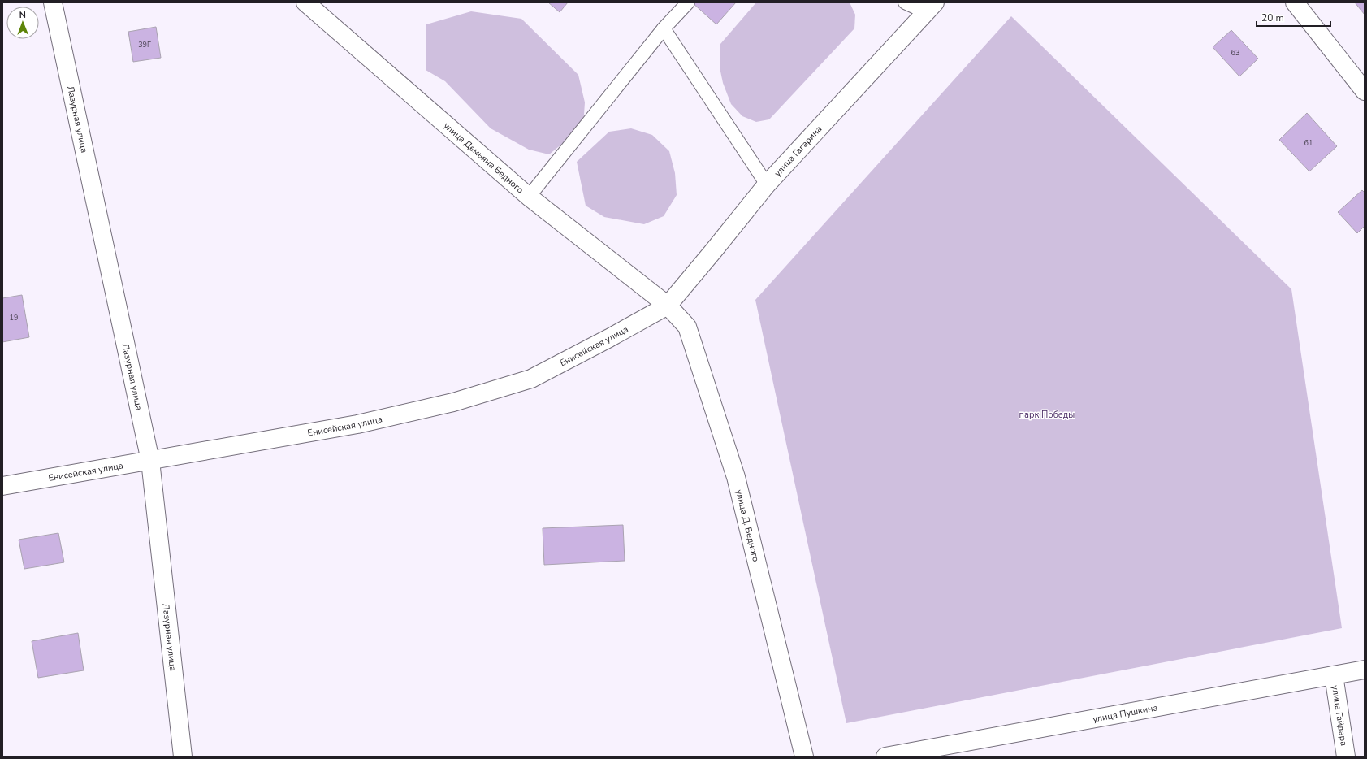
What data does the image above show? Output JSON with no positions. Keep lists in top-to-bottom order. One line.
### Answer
{"streets":{"street":["Лазурная улица","улица Гагарина","улица Демьяна Бедного","Енисейская улица","улица Д. Бедного","улица Пушкина","улица Гайдара"]},"crossings":[["Лазурная улица","Енисейская улица"],["улица Гагарина","улица Демьяна Бедного"],["улица Гагарина","Енисейская улица"],["улица Гагарина","улица Д. Бедного"],["улица Демьяна Бедного","Енисейская улица"],["улица Демьяна Бедного","улица Д. Бедного"],["Енисейская улица","улица Д. Бедного"],["улица Пушкина","улица Гайдара"]],"parks":["парк Победы"],"house_numbers":["39Г","63","61","19"],"scale_bar":"20 m","north":"top"}
